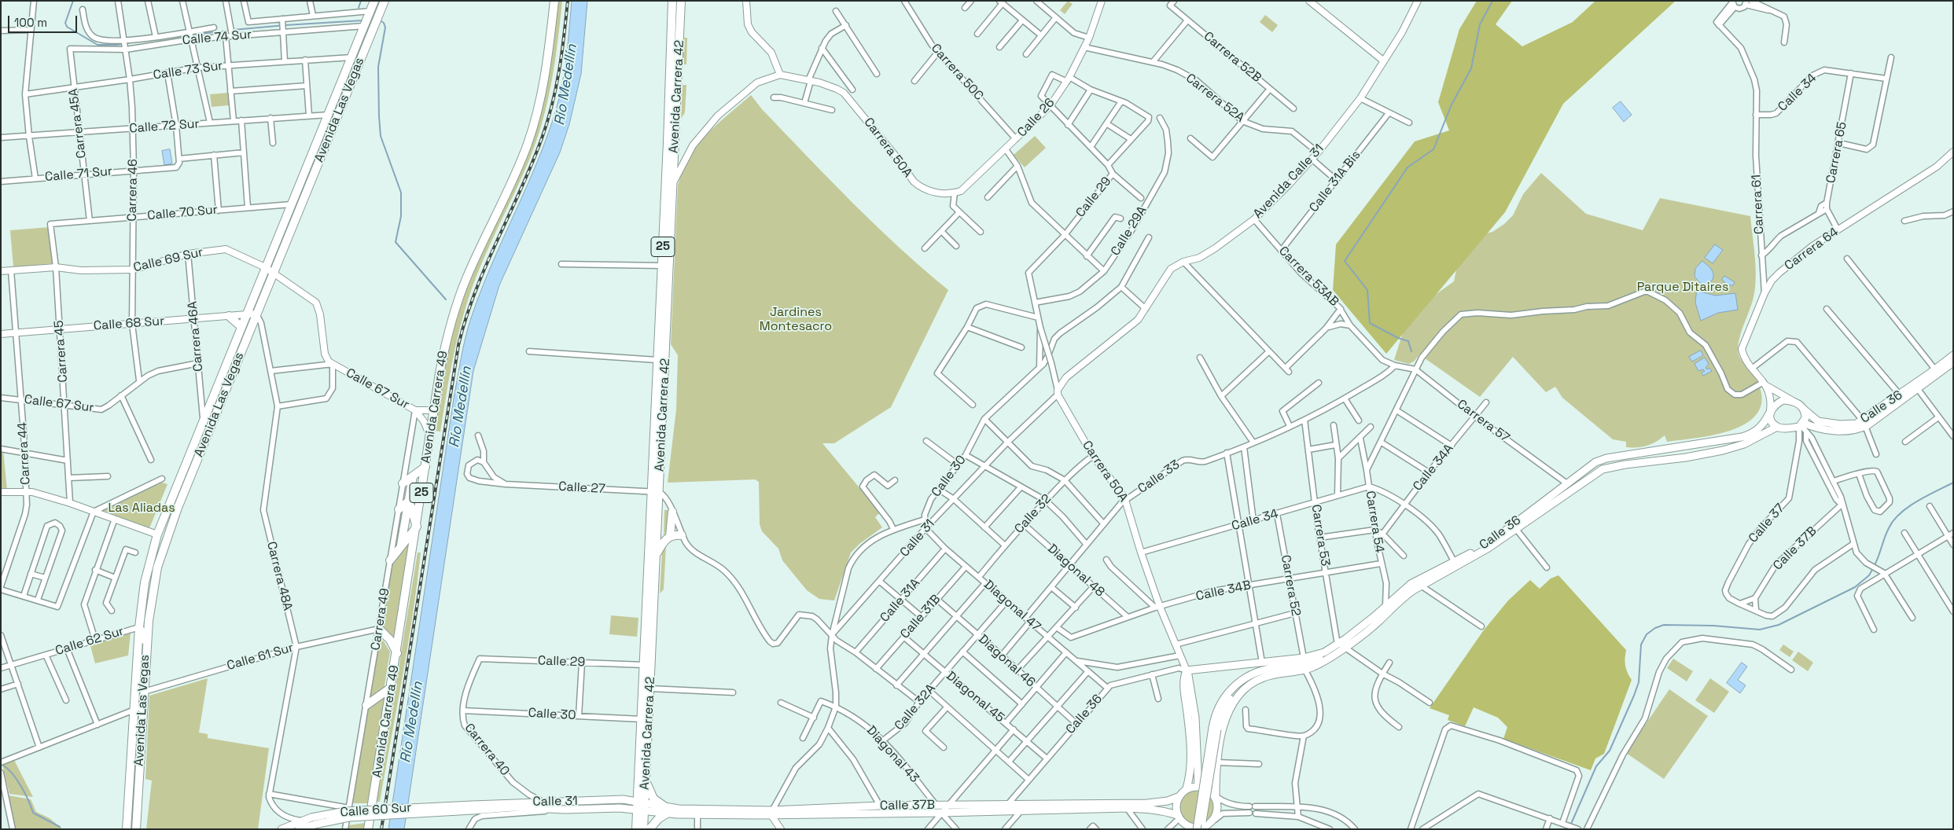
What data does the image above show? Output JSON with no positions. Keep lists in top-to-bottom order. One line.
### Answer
{"streets":{"main road":["Avenida Carrera 42","Avenida Las Vegas","Carrera 50A","25","Avenida Carrera 49","Calle 36","Calle 31","Calle 37B","Calle 60 Sur"],"street":["Calle 74 Sur","Carrera 52B","Calle 73 Sur","Carrera 50C","Calle 34","Carrera 52A","Calle 26","Carrera 45A","Calle 72 Sur","Carrera 65","Calle 71 Sur","Avenida Calle 31","Calle 31A Bis","Carrera 46","Calle 29","Carrera 61","Calle 70 Sur","Calle 29A","Carrera 64","Calle 69 Sur","Carrera 53AB","Calle 68 Sur","Carrera 46A","Carrera 45","Calle 67 Sur","Carrera 57","Carrera 44","Calle 34A","Calle 30","Calle 33","Calle 27","Calle 32","Carrera 54","Calle 37","Carrera 53","Diagonal 48","Carrera 48A","Carrera 52","Calle 34B","Calle 31A","Diagonal 47","Calle 31B","Carrera 49","Calle 62 Sur","Calle 61 Sur","Diagonal 46","Diagonal 45","Calle 32A","Carrera 40","Diagonal 43"]},"crossings":[["Calle 74 Sur","Avenida Las Vegas"],["Calle 74 Sur","Carrera 45A"],["Calle 74 Sur","Carrera 46"],["Calle 73 Sur","Avenida Las Vegas"],["Calle 73 Sur","Carrera 45A"],["Calle 73 Sur","Carrera 46"],["Carrera 50C","Calle 26"],["Calle 34","Carrera 50A"],["Calle 34","Carrera 65"],["Calle 34","Carrera 61"],["Calle 34","Carrera 54"],["Calle 34","Carrera 53"],["Calle 34","Carrera 52"],["Avenida Carrera 42","Carrera 50A"],["Avenida Carrera 42","Calle 29"],["Avenida Carrera 42","Calle 30"],["Avenida Carrera 42","Calle 27"],["Avenida Carrera 42","Calle 31"],["Avenida Carrera 42","Calle 37B"],["Carrera 52A","Calle 26"],["Carrera 52A","Avenida Calle 31"],["Avenida Las Vegas","Calle 72 Sur"],["Avenida Las Vegas","Calle 70 Sur"],["Avenida Las Vegas","Calle 69 Sur"],["Avenida Las Vegas","Calle 68 Sur"],["Avenida Las Vegas","Carrera 46A"],["Avenida Las Vegas","Carrera 48A"],["Avenida Las Vegas","Calle 62 Sur"],["Avenida Las Vegas","Calle 61 Sur"],["Calle 26","Carrera 50A"],["Carrera 45A","Calle 72 Sur"],["Carrera 45A","Calle 71 Sur"],["Carrera 45A","Calle 70 Sur"],["Calle 72 Sur","Carrera 46"],["Carrera 50A","Avenida Calle 31"],["Carrera 50A","Calle 29"],["Carrera 50A","Calle 29A"],["Carrera 50A","Calle 36"],["Carrera 50A","Calle 33"],["Carrera 50A","Calle 32"],["Carrera 50A","Calle 31"],["Carrera 50A","Calle 37B"],["Carrera 50A","Calle 34B"],["Carrera 65","Carrera 64"],["Calle 71 Sur","Carrera 46"],["Avenida Calle 31","Carrera 53AB"],["Avenida Calle 31","Calle 31"],["Calle 31A Bis","Carrera 53AB"],["Carrera 46","Calle 70 Sur"],["Carrera 46","Calle 69 Sur"],["Carrera 46","Calle 68 Sur"],["Carrera 46","Calle 67 Sur"],["Calle 29","Carrera 40"],["Carrera 61","Carrera 64"],["Calle 70 Sur","Carrera 45"],["Carrera 64","Calle 36"],["Carrera 64","Calle 37"],["Calle 69 Sur","Carrera 46A"],["Calle 69 Sur","Carrera 45"],["Calle 69 Sur","Calle 67 Sur"],["Calle 69 Sur","Carrera 44"],["Carrera 53AB","Carrera 57"],["Carrera 53AB","Calle 33"],["Calle 68 Sur","Carrera 46A"],["Calle 68 Sur","Carrera 45"],["Calle 68 Sur","Carrera 44"],["Calle 68 Sur","Carrera 48A"],["Carrera 46A","Calle 67 Sur"],["Carrera 45","Calle 67 Sur"],["Calle 67 Sur","Avenida Carrera 49"],["Calle 67 Sur","Carrera 44"],["Calle 67 Sur","Carrera 48A"],["Calle 67 Sur","Carrera 49"],["Calle 36","Carrera 57"],["Calle 36","Carrera 54"],["Calle 36","Calle 37"],["Calle 36","Carrera 53"],["Calle 36","Calle 37B"],["Calle 36","Carrera 52"],["Calle 36","Diagonal 47"],["Calle 36","Diagonal 46"],["Calle 36","Diagonal 45"],["Carrera 57","Calle 34A"],["Carrera 57","Calle 33"],["Calle 34A","Carrera 54"],["Calle 30","Carrera 40"],["Calle 33","Carrera 53"],["Calle 33","Diagonal 48"],["Calle 33","Diagonal 47"],["Calle 32","Diagonal 48"],["Calle 32","Diagonal 47"],["Carrera 54","Calle 34B"],["Carrera 53","Calle 34B"],["Calle 31","Calle 37B"],["Calle 31","Diagonal 47"],["Calle 31","Carrera 40"],["Calle 31","Calle 60 Sur"],["Calle 37B","Diagonal 43"],["Diagonal 48","Calle 34B"],["Carrera 48A","Calle 61 Sur"],["Carrera 52","Calle 34B"],["Calle 31A","Diagonal 47"],["Diagonal 47","Calle 31B"],["Diagonal 47","Calle 32A"],["Calle 31B","Diagonal 46"],["Calle 31B","Diagonal 45"],["Carrera 49","Calle 61 Sur"],["Diagonal 46","Calle 32A"],["Diagonal 45","Calle 32A"],["Calle 32A","Diagonal 43"]],"water":["Río Medellín"],"parks":["Parque Ditaires","Jardines Montesacro","Las Aliadas"],"scale_bar":"100 m"}
